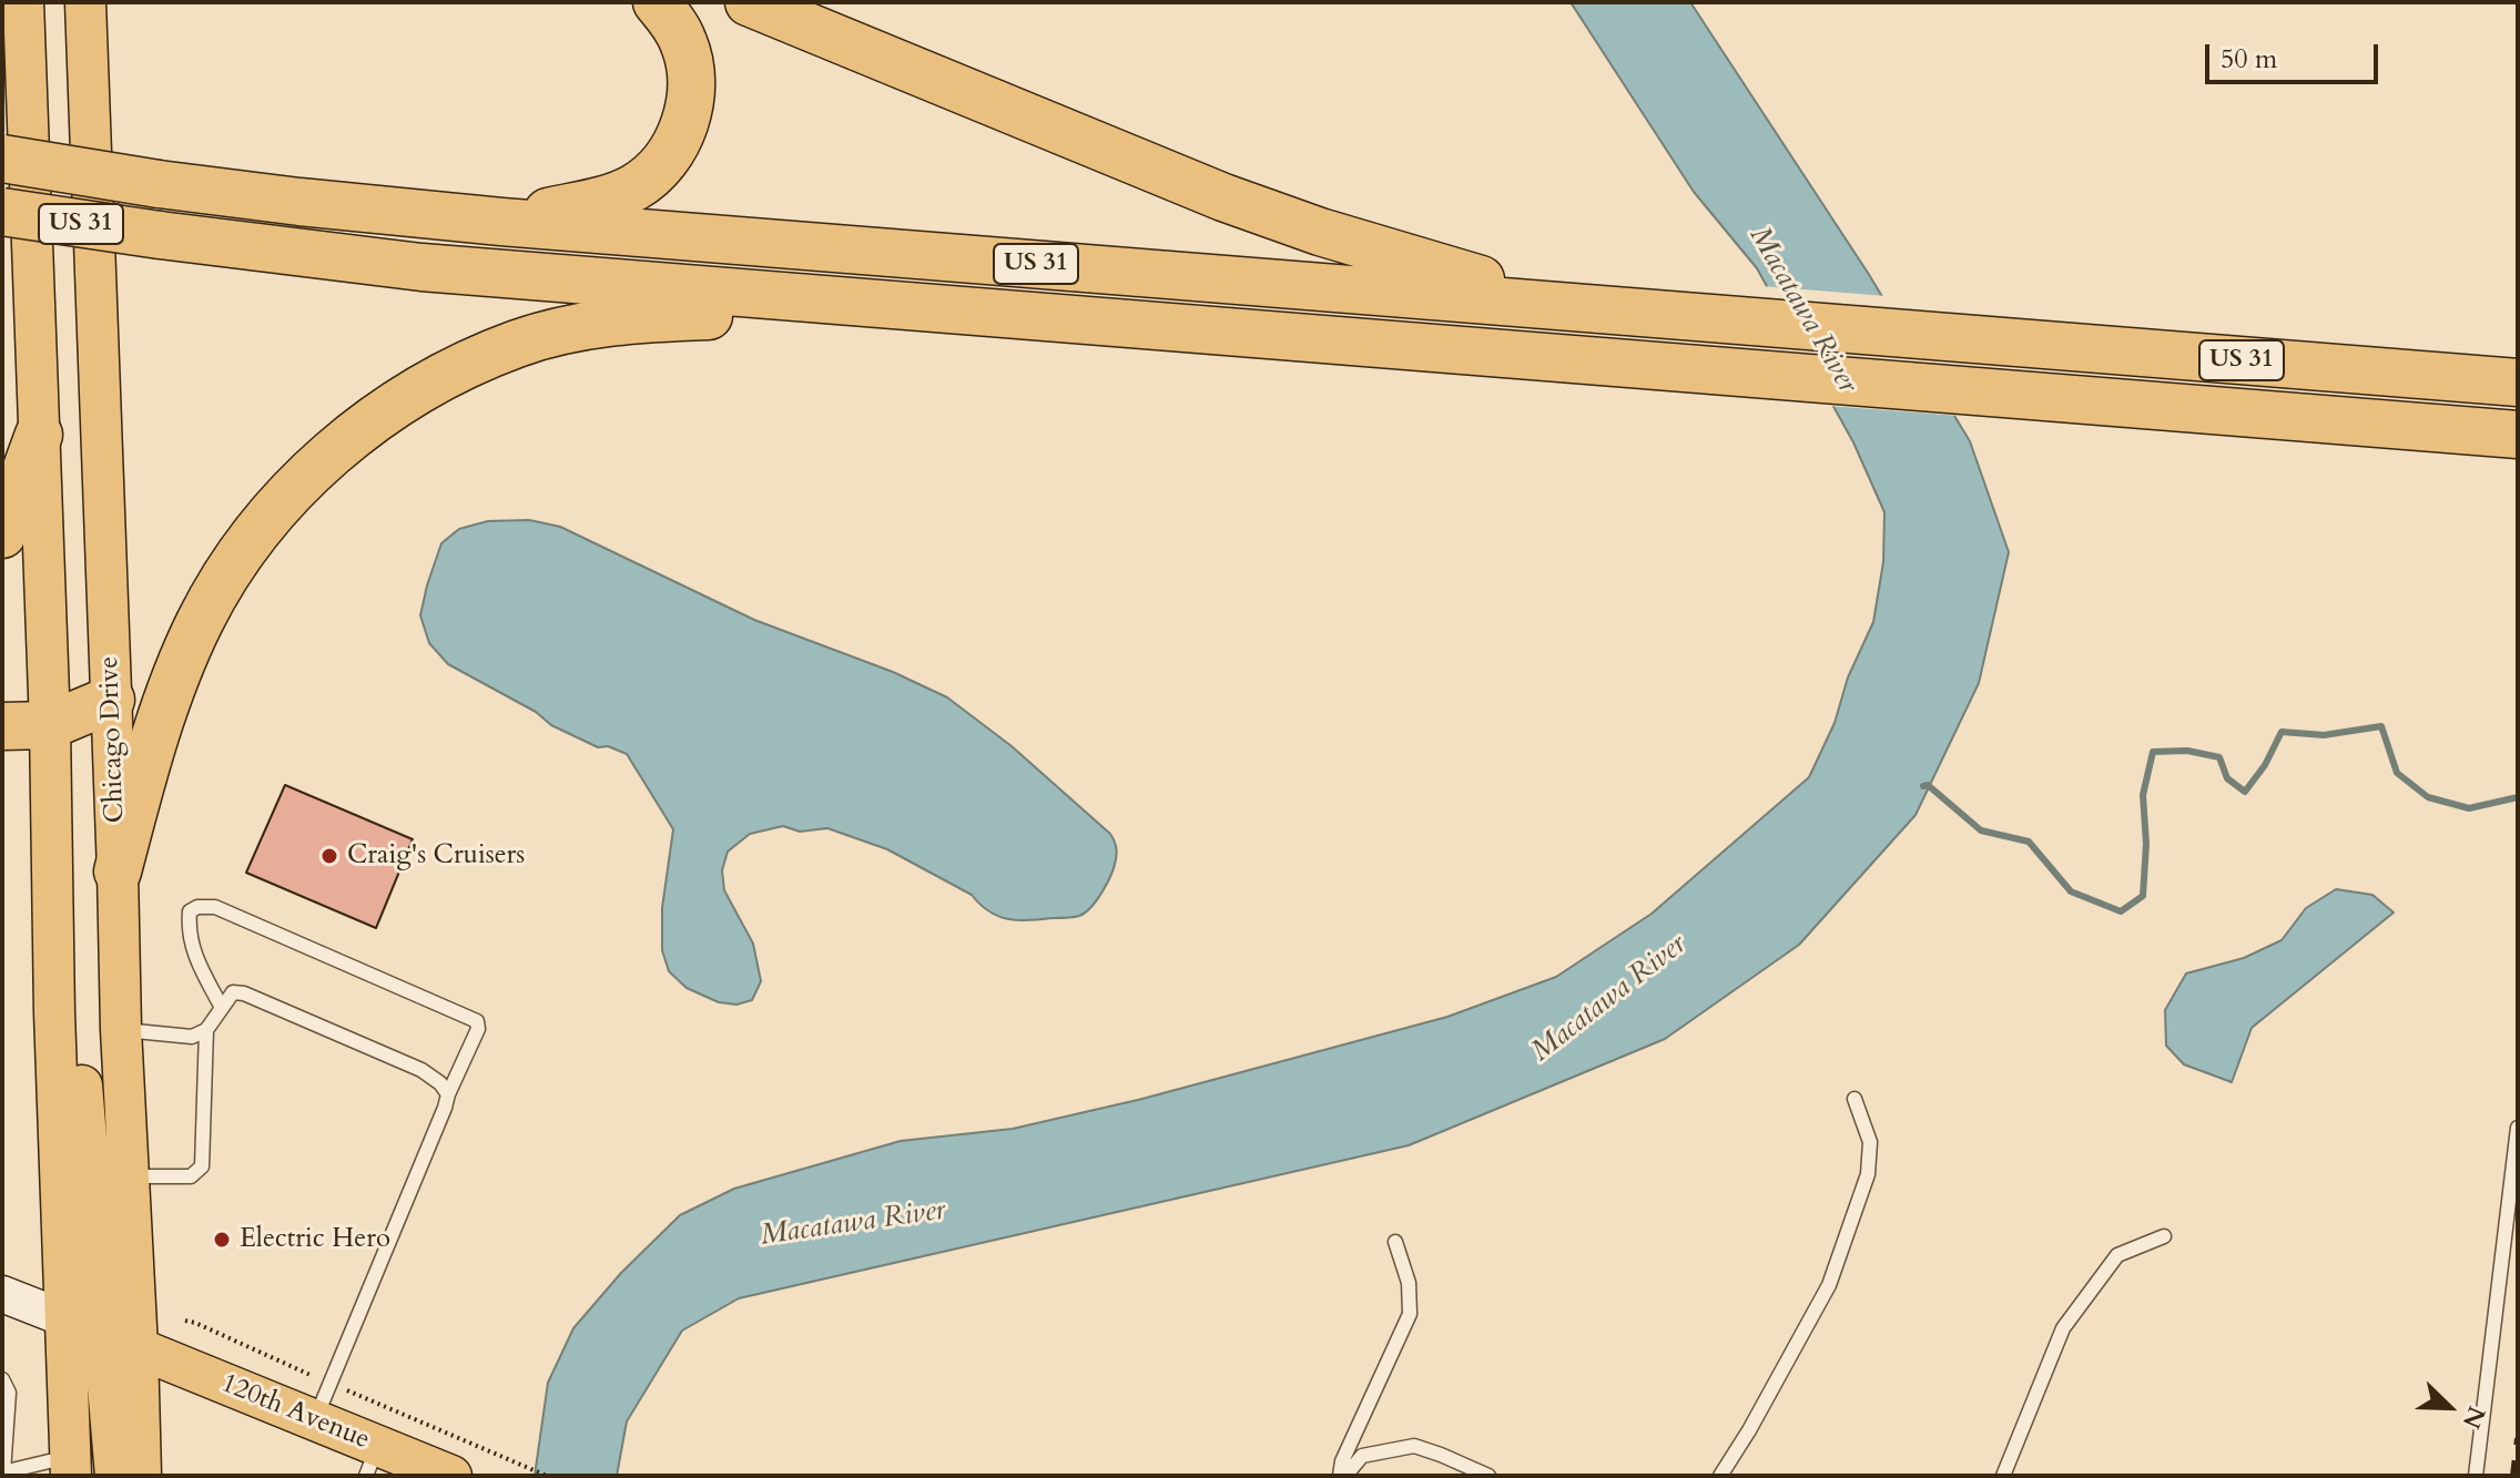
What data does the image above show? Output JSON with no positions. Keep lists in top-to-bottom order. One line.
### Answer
{"streets":{"highway":["US 31"],"main road":["Chicago Drive","120th Avenue"]},"crossings":[["Chicago Drive","120th Avenue"]],"water":["Macatawa River"],"places":["Craig's Cruisers","Electric Hero"],"scale_bar":"50 m","north":"bottom right"}
